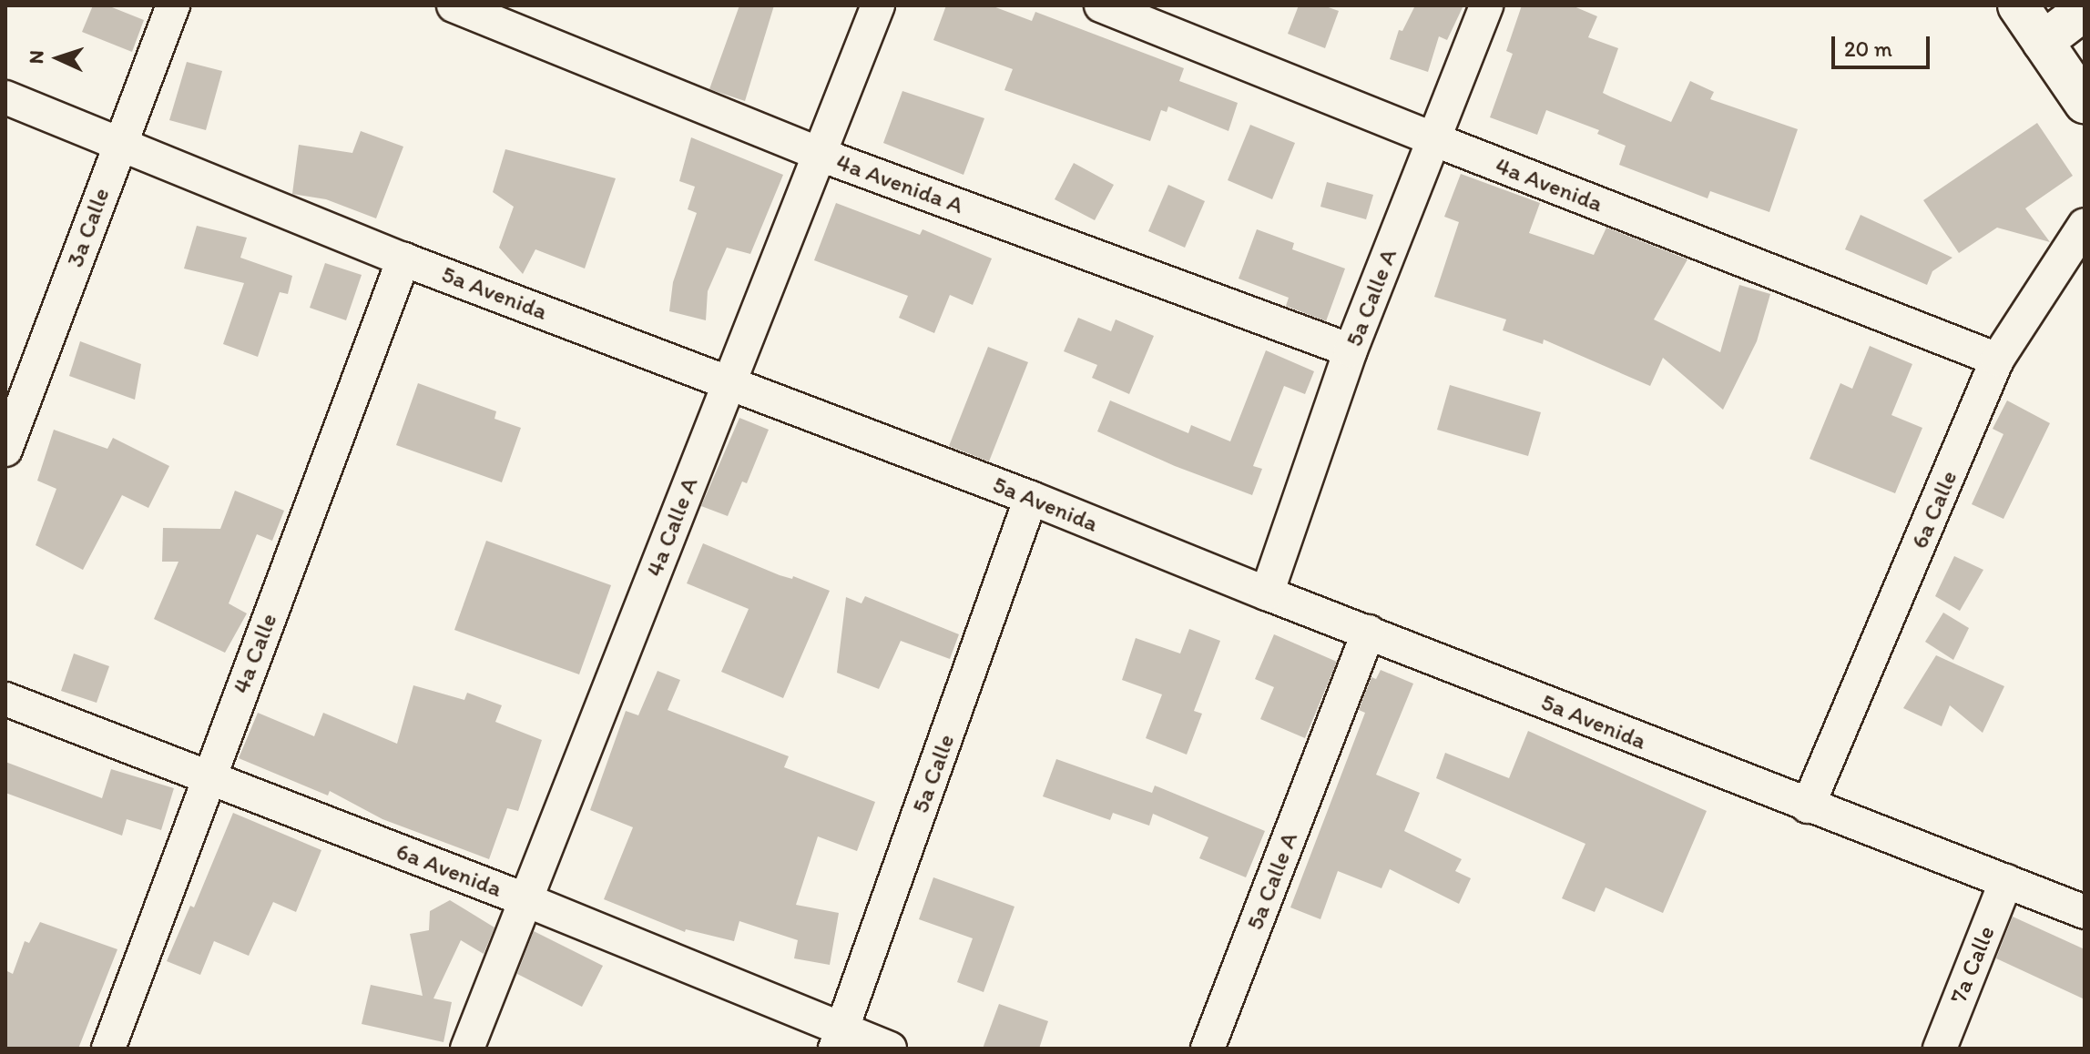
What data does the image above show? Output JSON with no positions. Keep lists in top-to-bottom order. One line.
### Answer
{"streets":{"street":["4a Avenida A","4a Avenida","3a Calle","5a Avenida","5a Calle A","6a Calle","4a Calle A","4a Calle","5a Calle","6a Avenida","7a Calle"]},"crossings":[["4a Avenida A","5a Calle A"],["4a Avenida A","4a Calle A"],["4a Avenida","5a Calle A"],["4a Avenida","6a Calle"],["3a Calle","5a Avenida"],["5a Avenida","5a Calle A"],["5a Avenida","6a Calle"],["5a Avenida","4a Calle A"],["5a Avenida","4a Calle"],["5a Avenida","5a Calle"],["5a Avenida","7a Calle"],["4a Calle A","6a Avenida"],["4a Calle","6a Avenida"],["5a Calle","6a Avenida"]],"scale_bar":"20 m","north":"left"}
